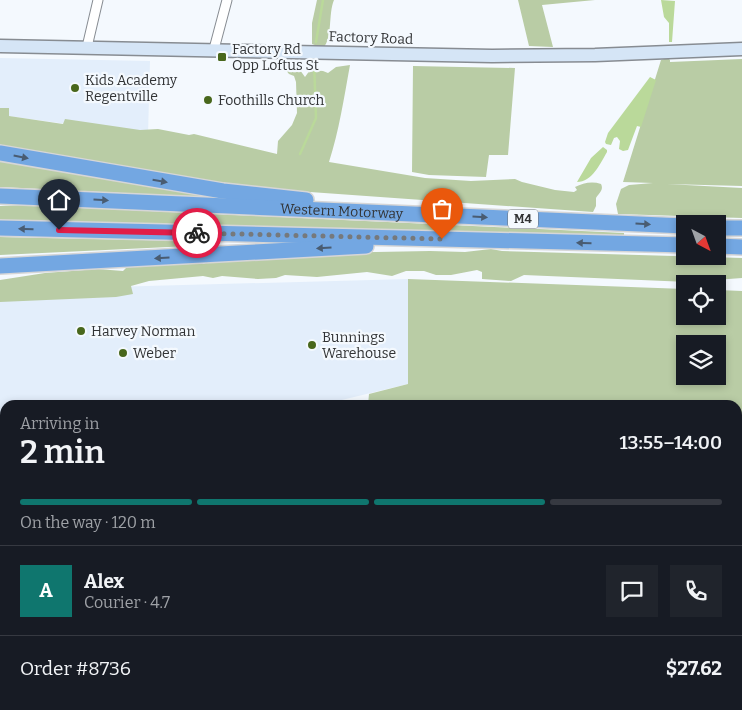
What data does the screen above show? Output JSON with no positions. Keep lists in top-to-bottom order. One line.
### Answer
{"streets":{"highway":["Western Motorway","M4"],"street":["Factory Road"]},"crossings":[["Western Motorway","M4"]],"places":{"transit":["Factory Rd Opp Loftus St"],"other":["Kids Academy Regentville","Foothills Church","Harvey Norman","Bunnings Warehouse","Weber"]},"north":"bottom right","page":{"heading":["2 min","Arriving in","13:55–14:00"],"panel":["Alex","Courier · 4.7","Order #8736","$27.62"],"bar":"On the way · 120 m","round":"A"}}
